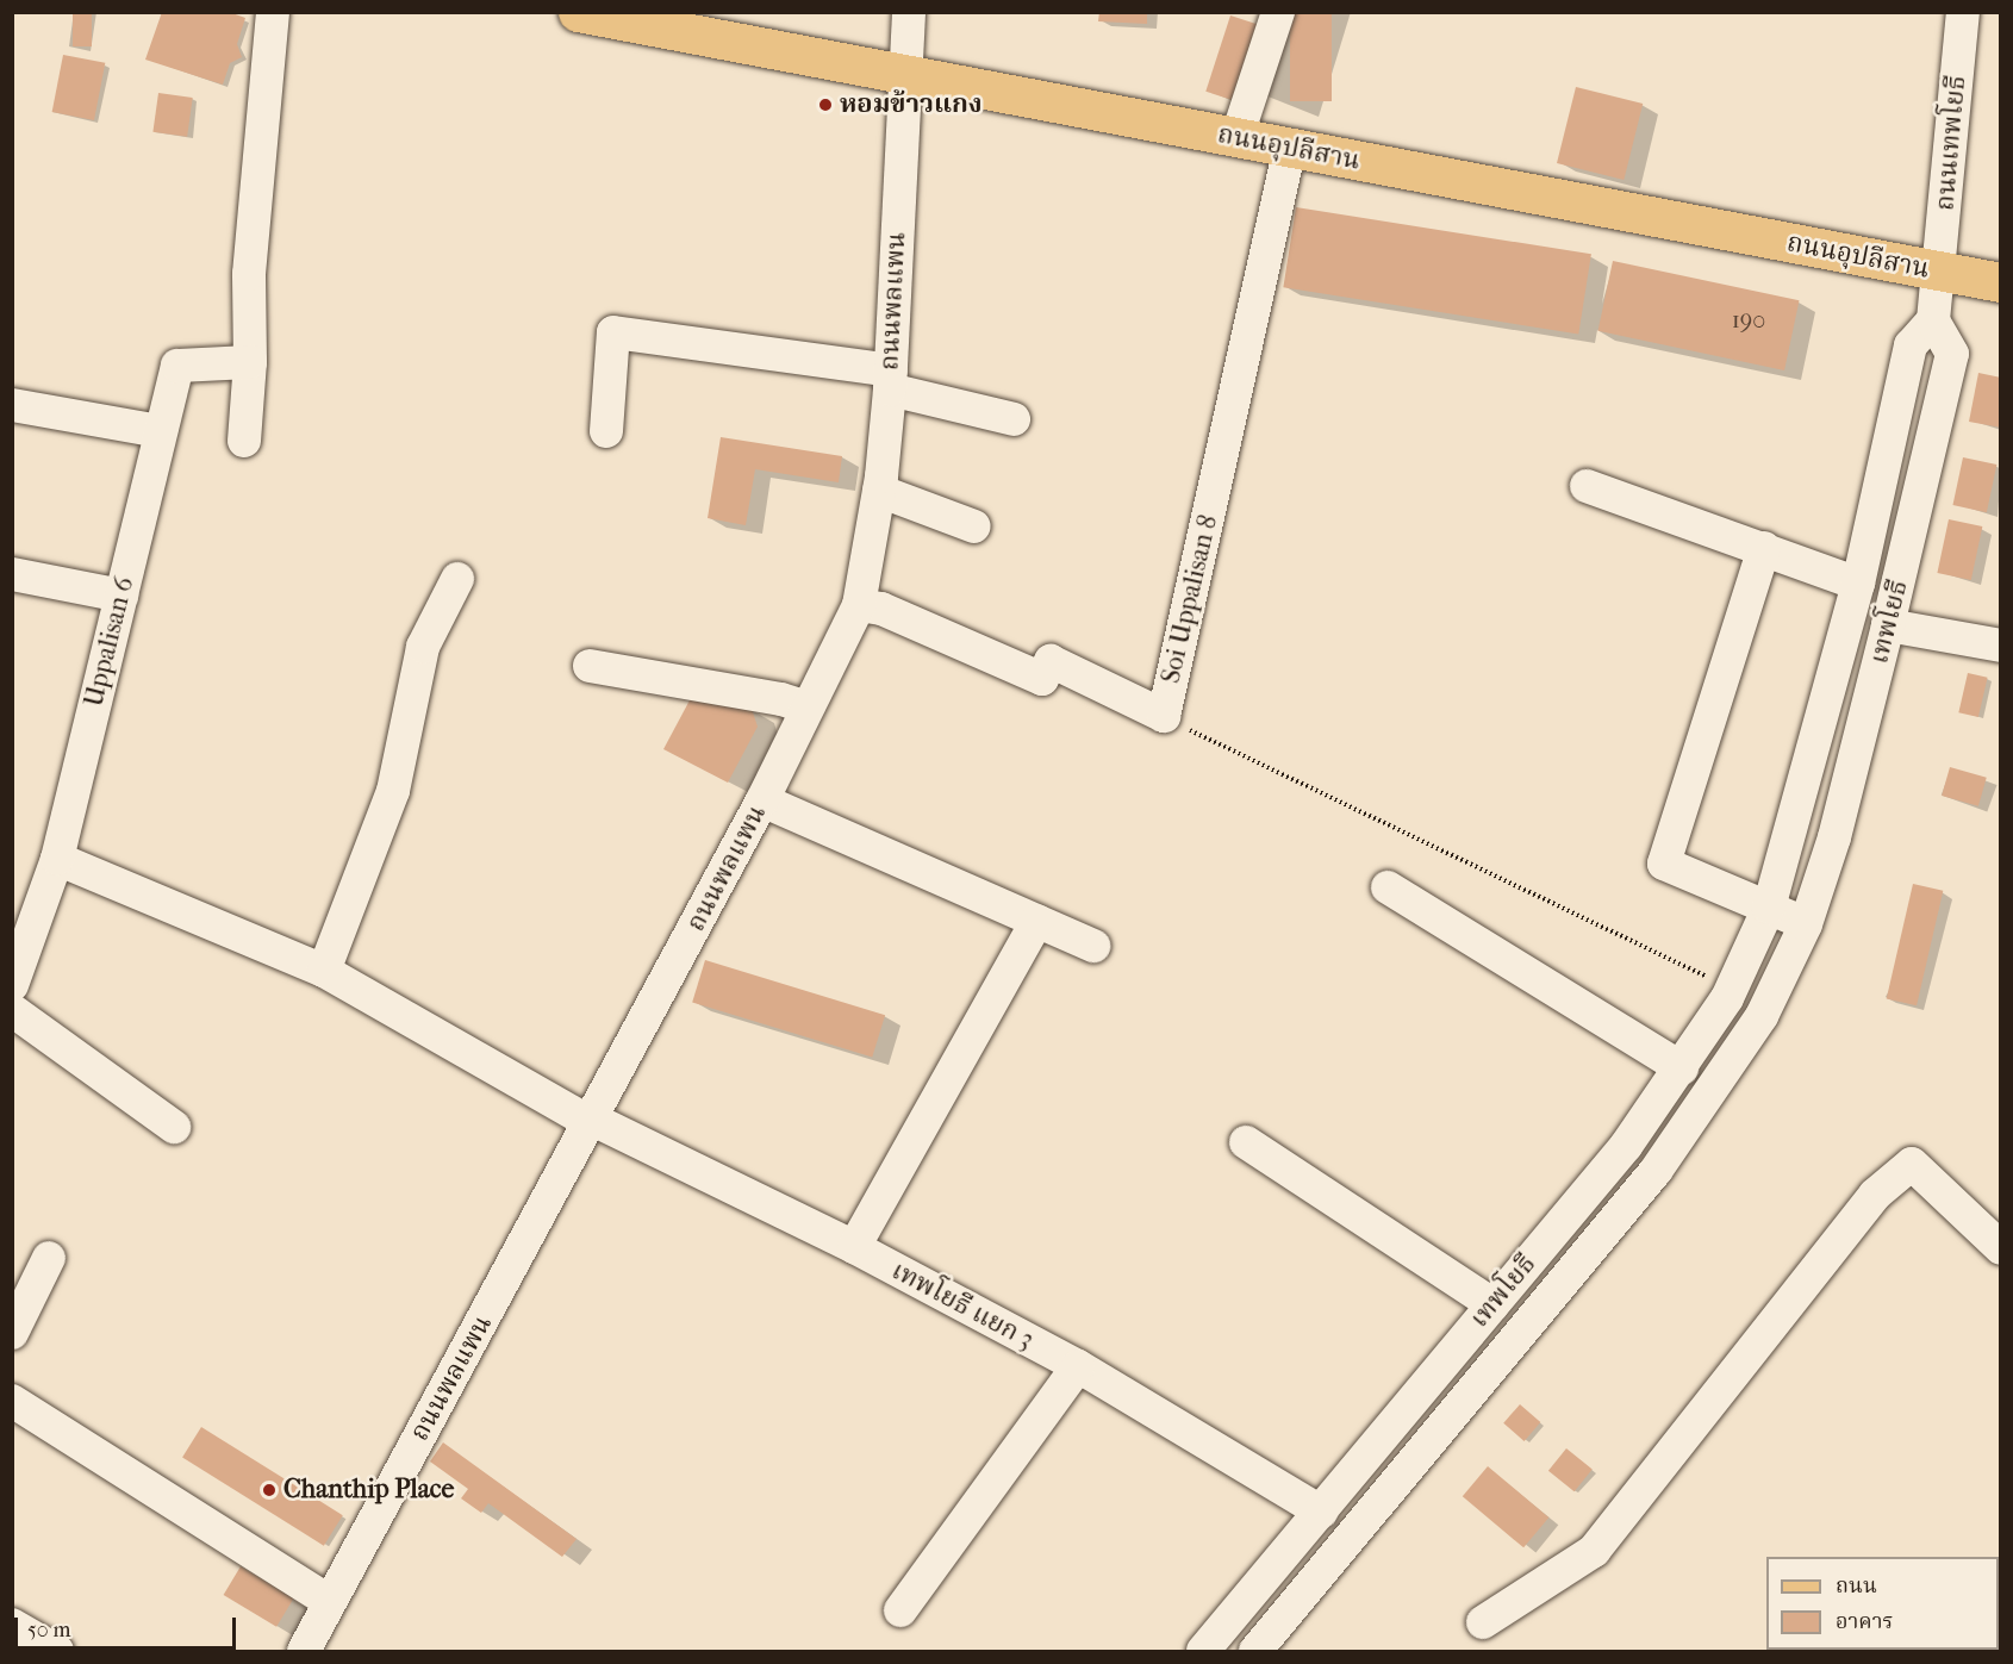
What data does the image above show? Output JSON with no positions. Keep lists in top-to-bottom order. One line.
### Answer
{"streets":{"main road":["ถนนอุปลีสาน"],"street":["ถนนเทพโยธี","ถนนพลแพน","Soi Uppalisan 8","เทพโยธี","Uppalisan 6","เทพโยธี แยก 3"]},"crossings":[["ถนนเทพโยธี","ถนนอุปลีสาน"],["ถนนอุปลีสาน","ถนนพลแพน"],["ถนนอุปลีสาน","Soi Uppalisan 8"],["ถนนพลแพน","Soi Uppalisan 8"],["ถนนพลแพน","เทพโยธี แยก 3"],["เทพโยธี","เทพโยธี แยก 3"],["Uppalisan 6","เทพโยธี แยก 3"]],"places":["หอมข้าวแกง","Chanthip Place"],"house_numbers":["190"],"legend":["ถนน","อาคาร"],"scale_bar":"50 m"}
